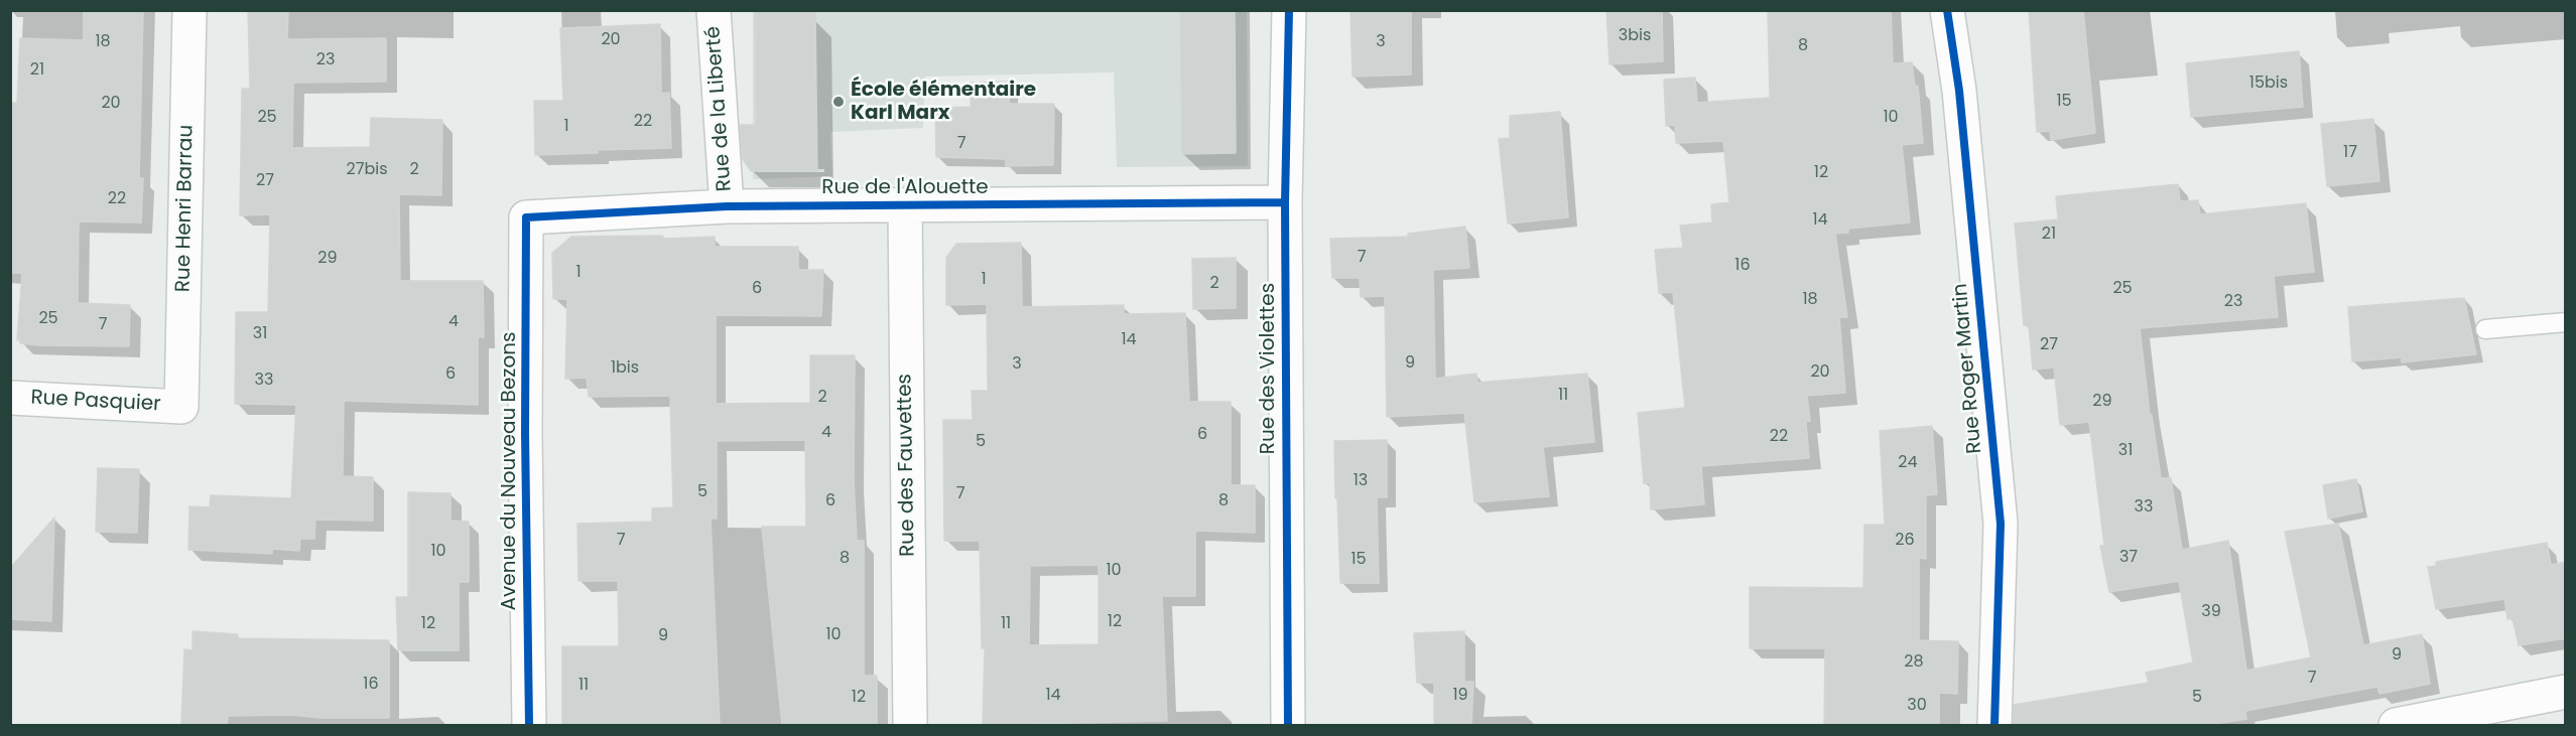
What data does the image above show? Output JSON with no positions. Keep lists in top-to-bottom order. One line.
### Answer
{"streets":{"street":["Rue de la Liberté","Rue de l'Alouette","Rue Henri Barrau","Rue des Violettes","Rue Roger Martin","Rue Pasquier","Rue des Fauvettes","Avenue du Nouveau Bezons"]},"crossings":[["Rue de la Liberté","Rue de l'Alouette"],["Rue de l'Alouette","Rue des Violettes"],["Rue de l'Alouette","Rue des Fauvettes"],["Rue de l'Alouette","Avenue du Nouveau Bezons"],["Rue Henri Barrau","Rue Pasquier"]],"places":["École élémentaire Karl Marx"],"house_numbers":["3bis","20","18","3","8","23","21","15bis","15","20","25","10","22","1","7","17","27bis","2","12","27","22","14","21","7","29","16","1","1","2","6","25","18","23","25","4","7","31","14","27","9","3","1bis","20","6","33","11","2","29","4","6","22","5","31","24","13","5","7","6","8","33","7","26","10","37","8","15","10","39","12","12","11","10","9","9","28","7","16","11","14","19","12","5","30"]}
